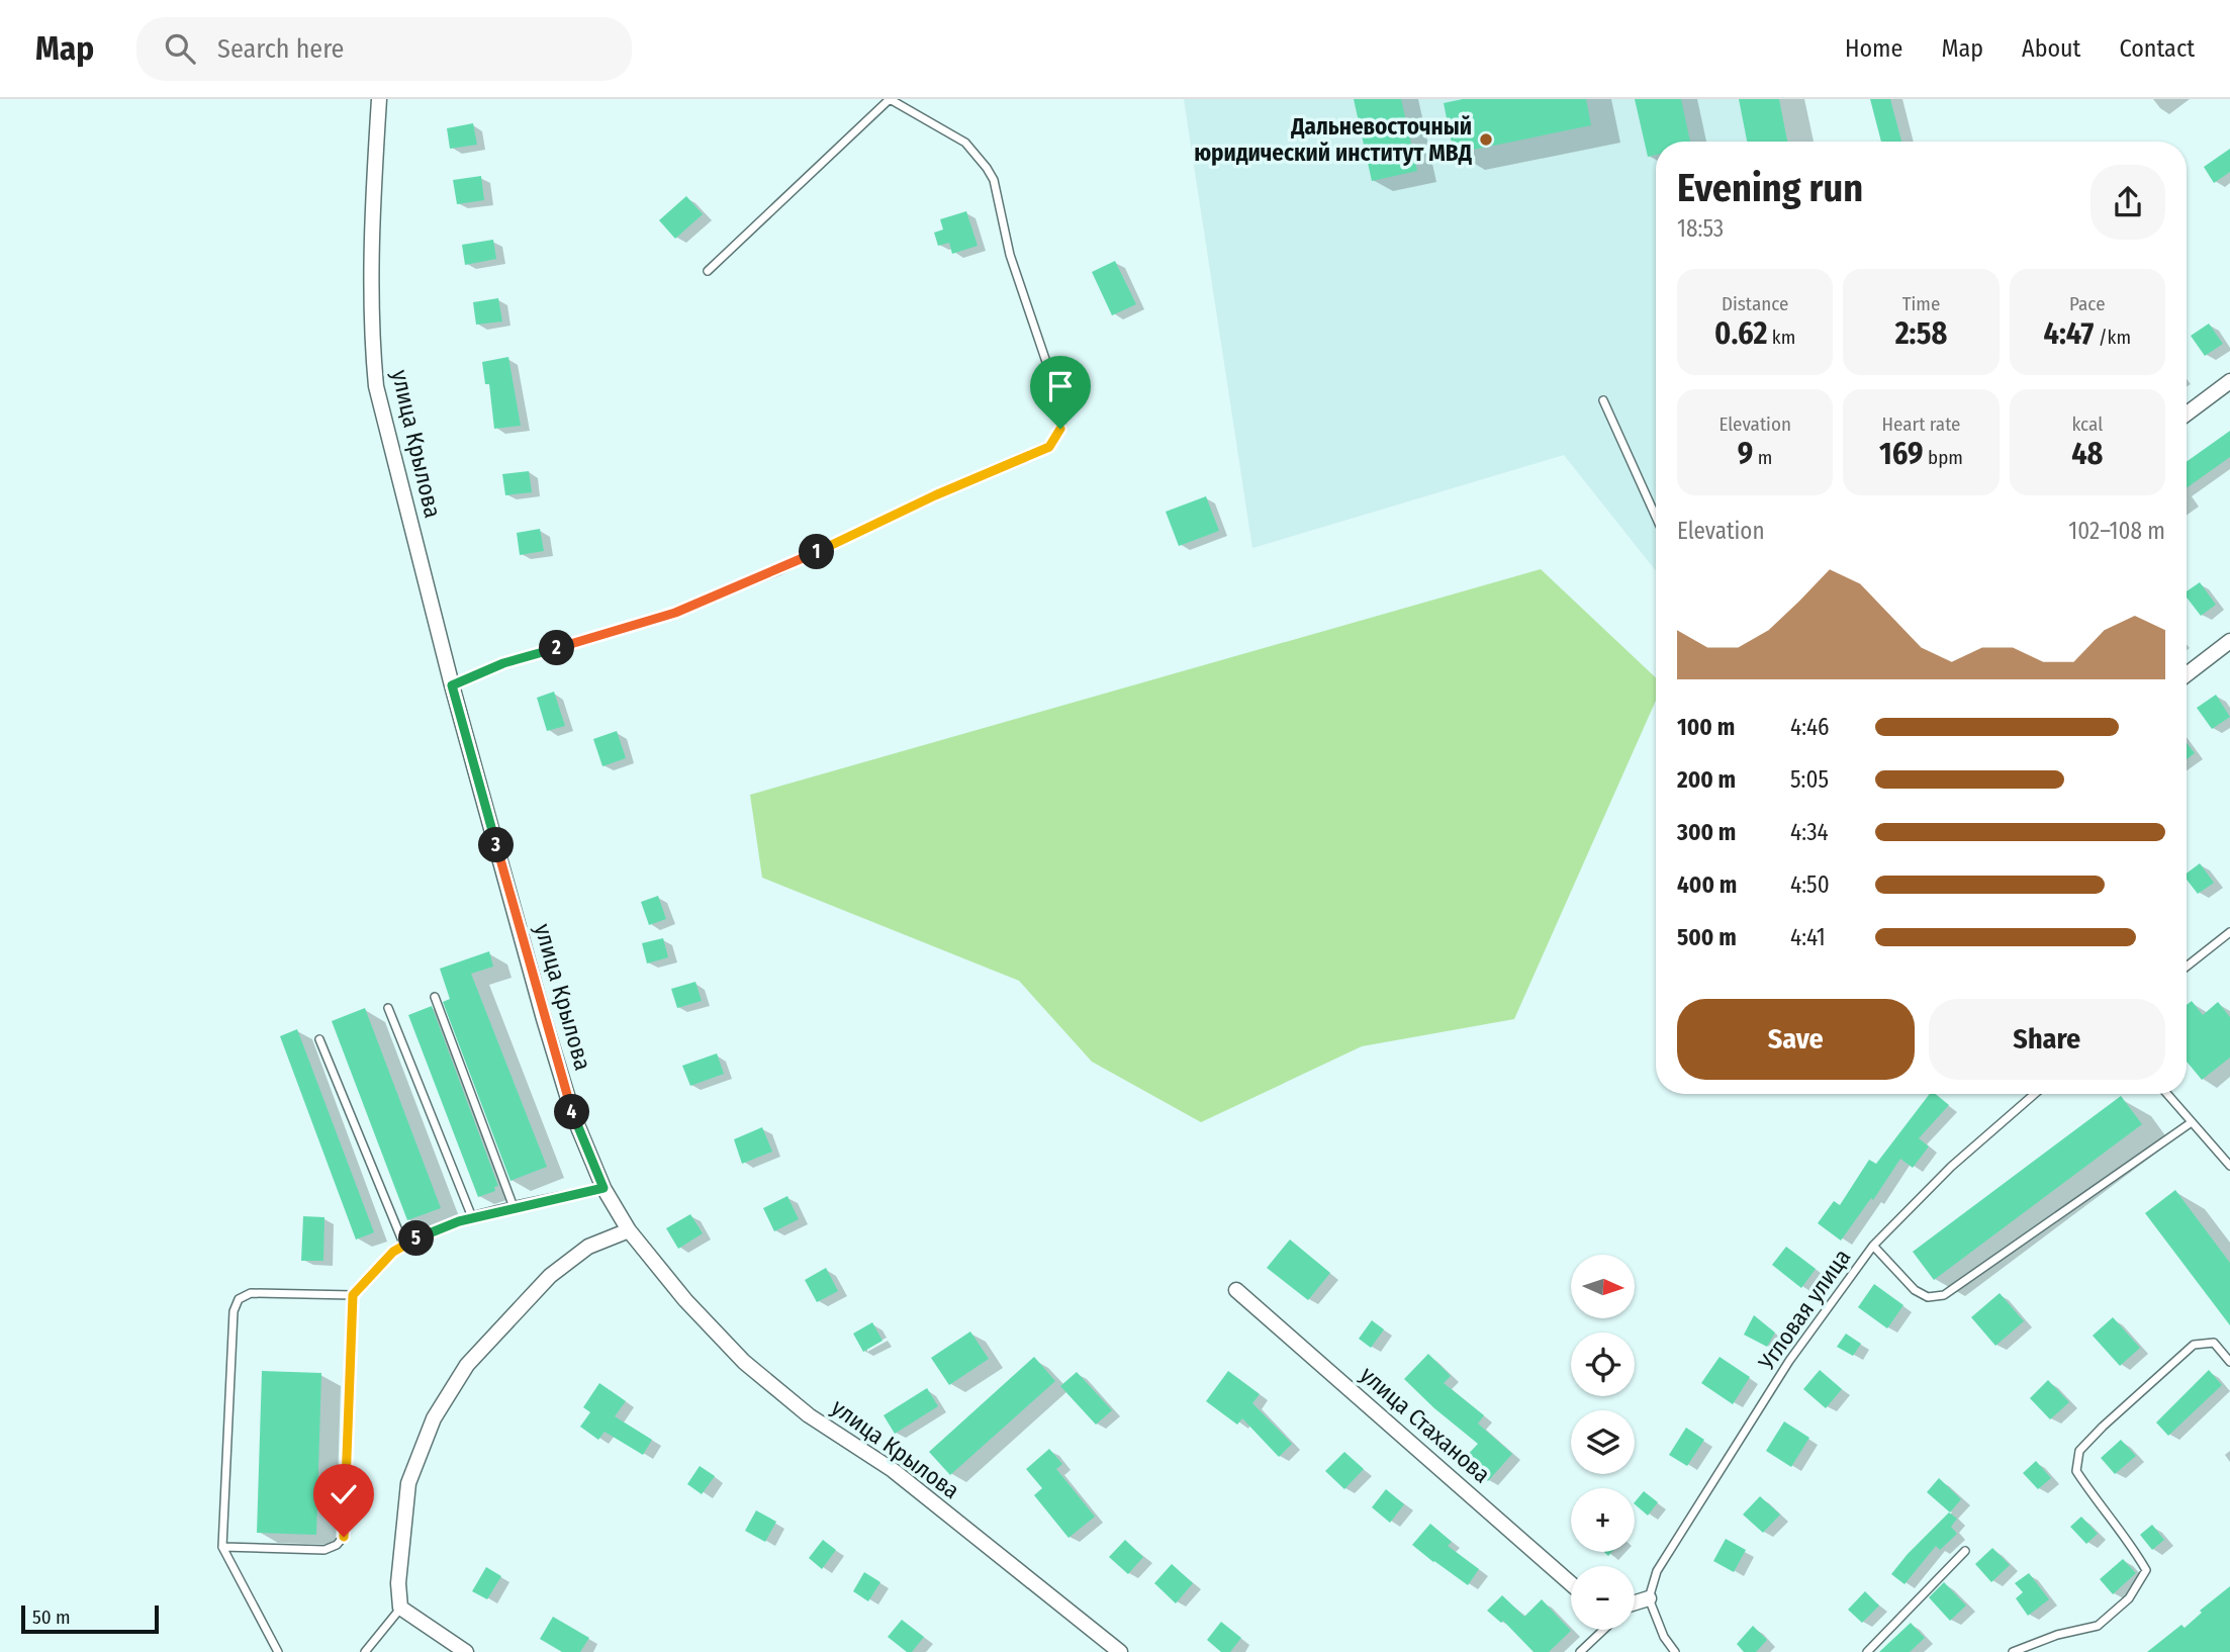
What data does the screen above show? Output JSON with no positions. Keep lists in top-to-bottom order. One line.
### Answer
{"streets":{"street":["улица Крылова","улица Стаханова"],"lane":["Угловая улица"]},"places":["Дальневосточный юридический институт МВД"],"scale_bar":"50 m","north":"right","page":{"header":"Map","search":"Search here","nav":["Home","Map","About","Contact"],"heading":["Evening run","18:53"],"stats":[["Distance","0.62 km"],["Time","2:58"],["Pace","4:47 /km"],["Elevation","9 m"],["Heart rate","169 bpm"],["kcal","48"]],"chart":["Elevation","102–108 m"],"pins":["1","2","3","4","5"],"list":[{"name":"100 m","note":"4:46"},{"name":"200 m","note":"5:05"},{"name":"300 m","note":"4:34"},{"name":"400 m","note":"4:50"},{"name":"500 m","note":"4:41"}],"buttons":["Save","Share"],"map_buttons":["+","−"],"scale":"50 m"}}
